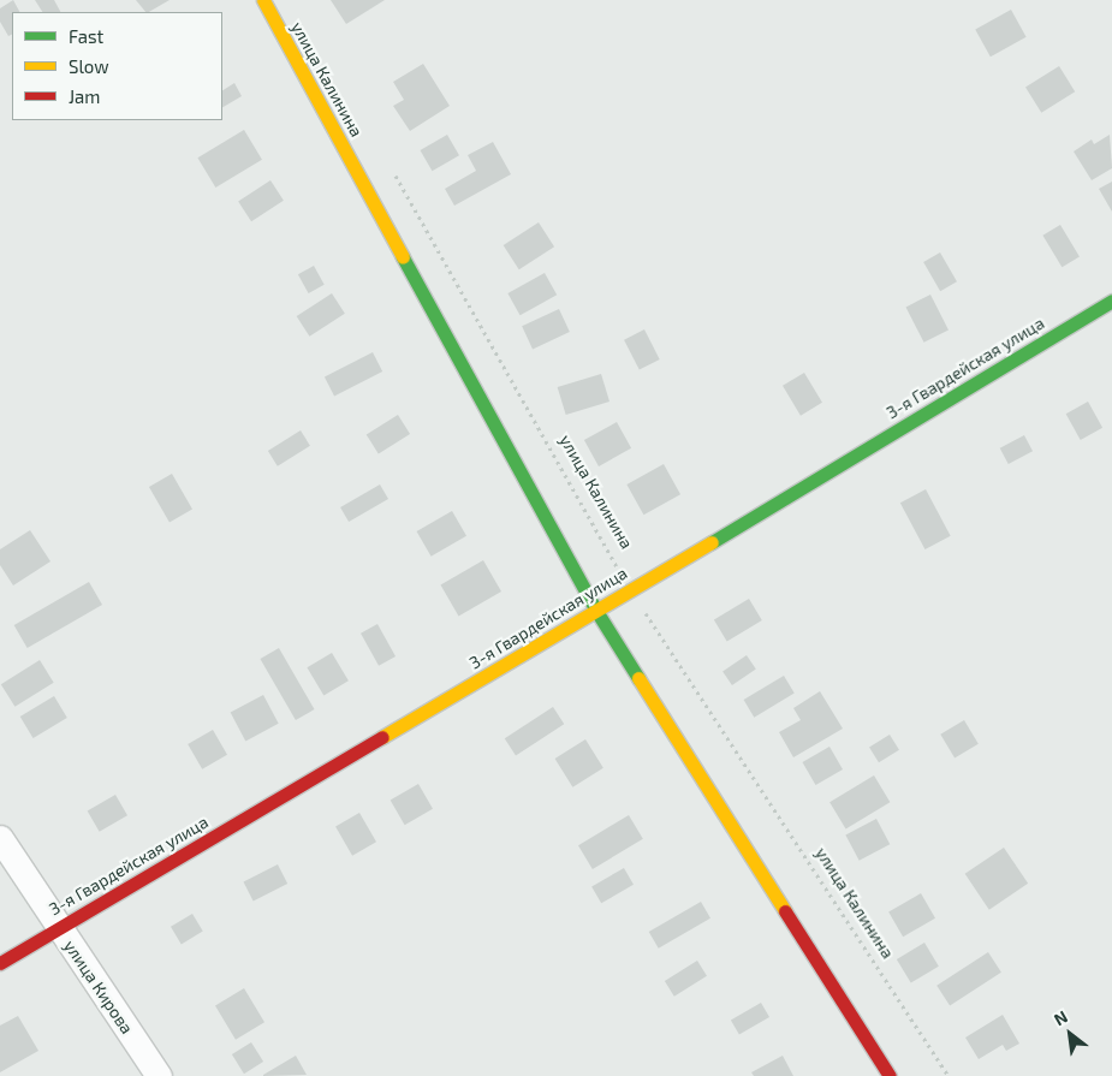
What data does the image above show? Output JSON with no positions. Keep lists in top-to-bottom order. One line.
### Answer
{"streets":{"street":["улица Калинина","3-я Гвардейская улица","улица Кирова"]},"crossings":[["улица Калинина","3-я Гвардейская улица"],["3-я Гвардейская улица","улица Кирова"]],"legend":["Fast","Slow","Jam"],"north":"top left"}
